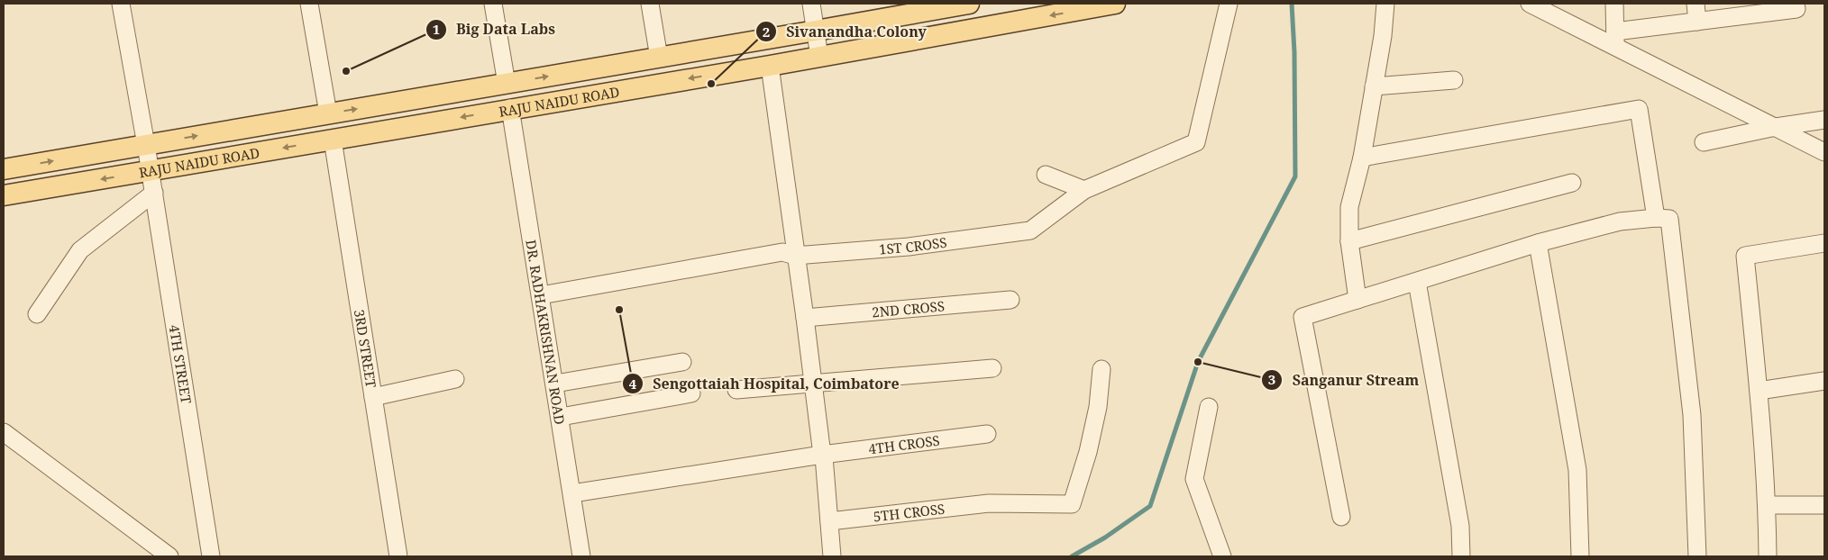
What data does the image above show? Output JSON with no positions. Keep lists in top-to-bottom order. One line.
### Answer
{"streets":{"main road":["RAJU NAIDU ROAD"],"street":["1ST CROSS","2ND CROSS","DR. RADHAKRISHNAN ROAD","3RD STREET","4TH STREET","4TH CROSS","5TH CROSS"]},"crossings":[["RAJU NAIDU ROAD","DR. RADHAKRISHNAN ROAD"],["RAJU NAIDU ROAD","3RD STREET"],["RAJU NAIDU ROAD","4TH STREET"],["1ST CROSS","DR. RADHAKRISHNAN ROAD"],["DR. RADHAKRISHNAN ROAD","4TH CROSS"]],"places":["Big Data Labs","Sivanandha Colony","Sengottaiah Hospital, Coimbatore","Sanganur Stream"]}
